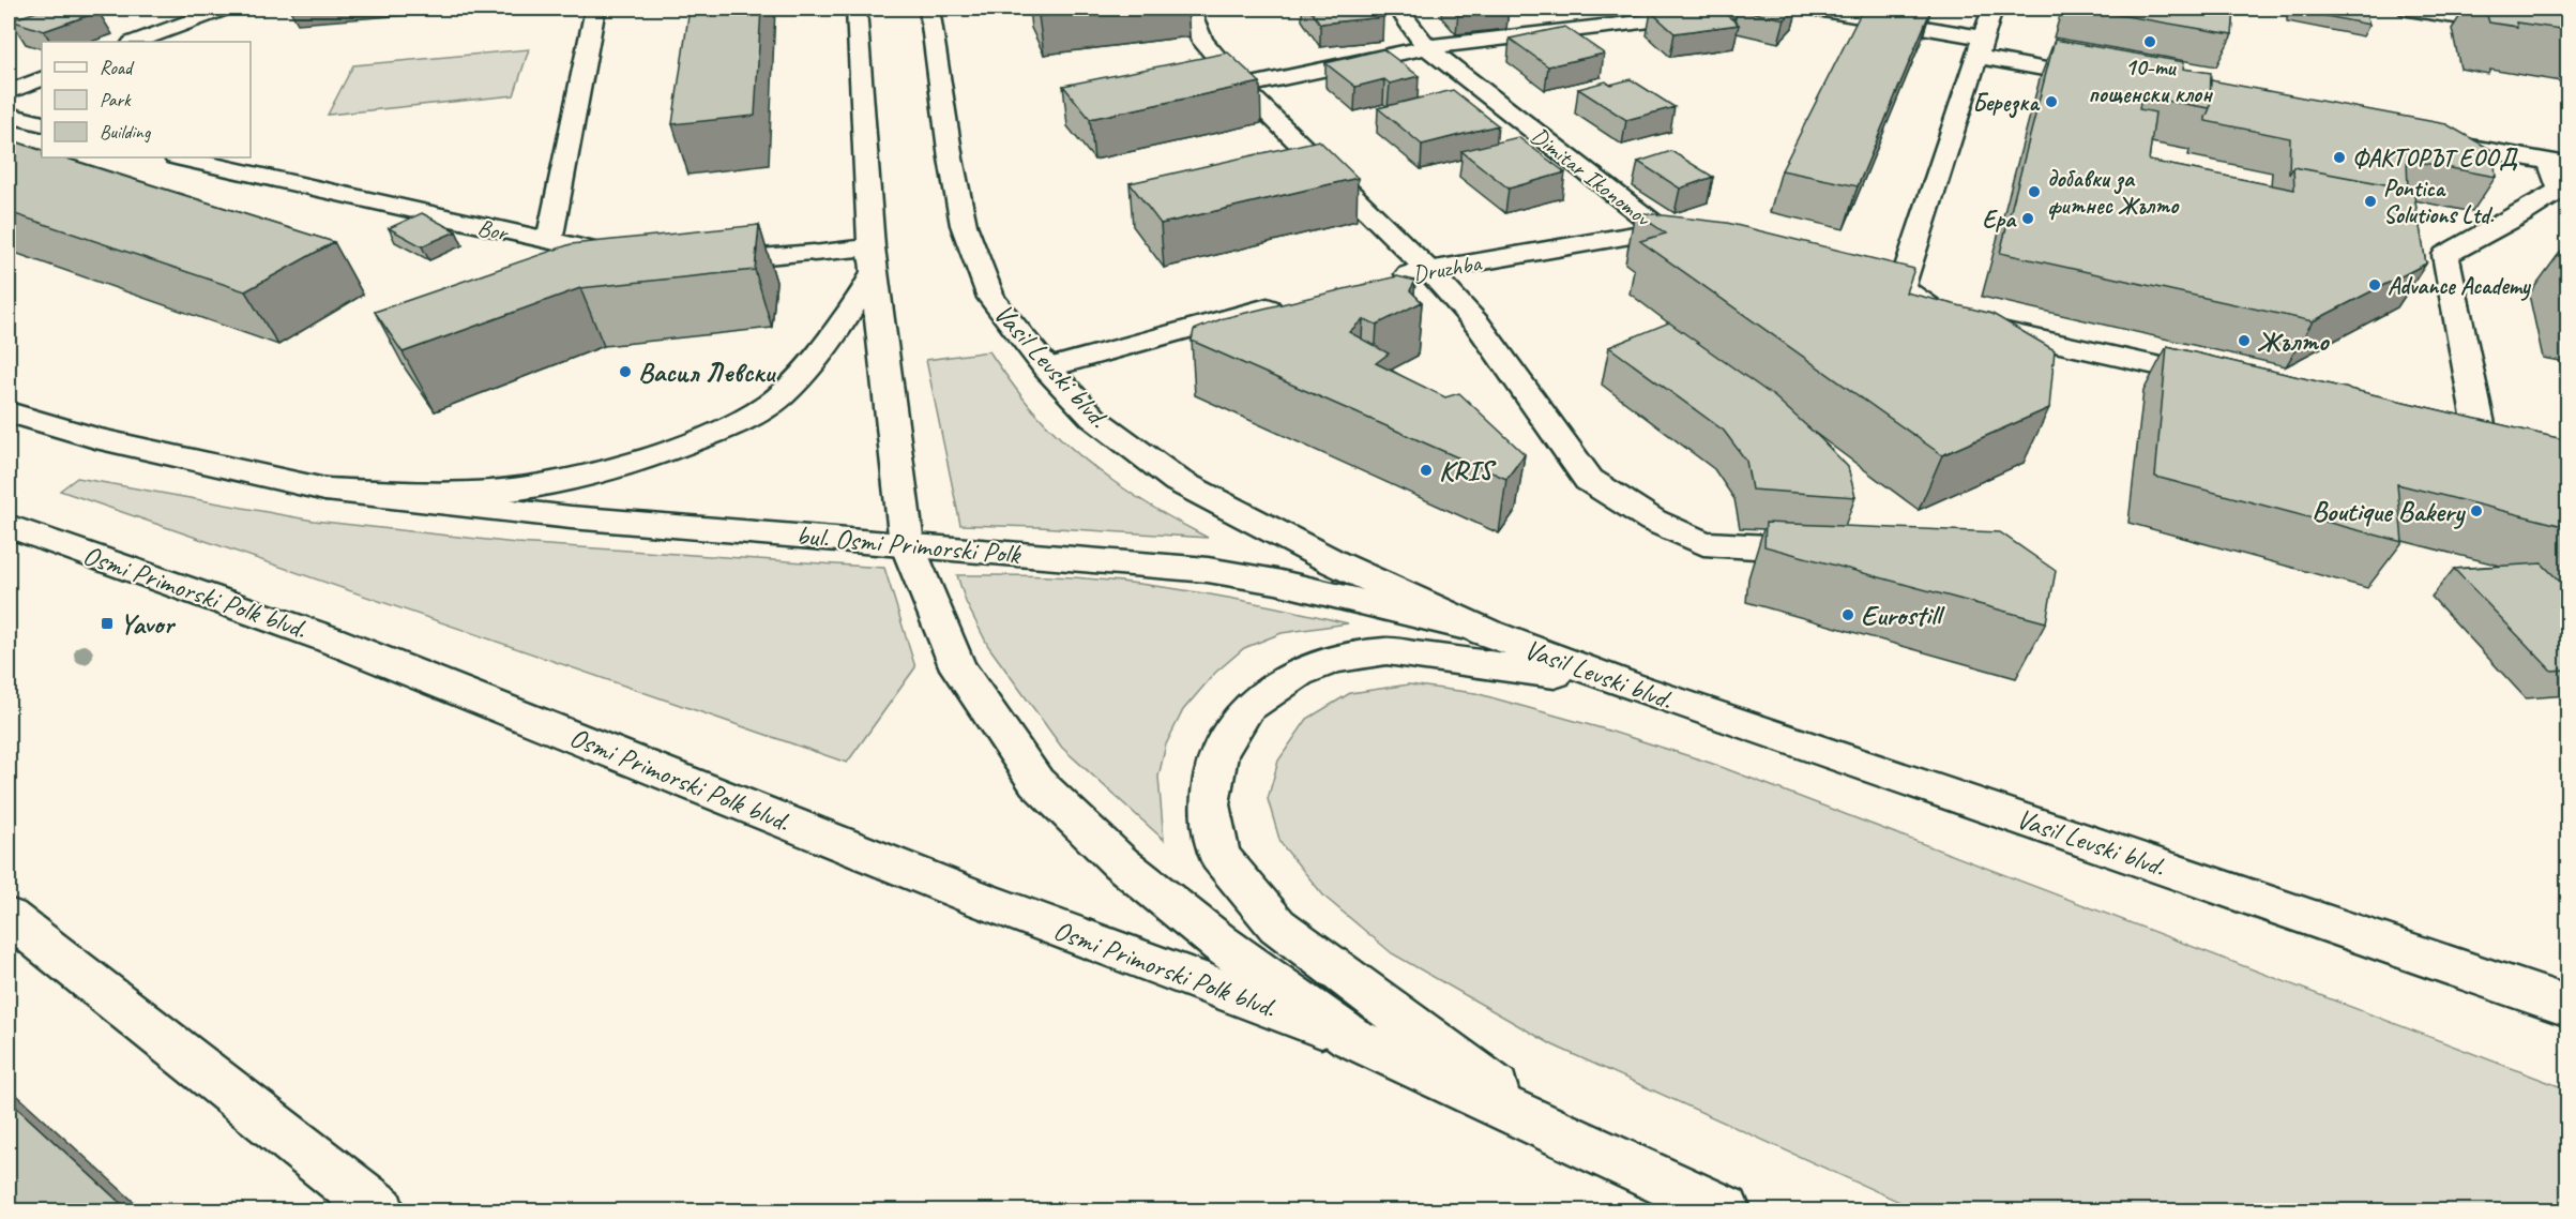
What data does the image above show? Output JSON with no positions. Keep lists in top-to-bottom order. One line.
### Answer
{"streets":{"main road":["Dimitar Ikonomov","Bor","Druzhba","Vasil Levski blvd.","bul. Osmi Primorski Polk","Osmi Primorski Polk blvd."]},"crossings":[["Dimitar Ikonomov","Druzhba"],["Vasil Levski blvd.","bul. Osmi Primorski Polk"]],"places":{"other":["10-ти пощенски клон","Березка","ФАКТОРЪТ ЕООД","добавки за фитнес Жълто","Pontica Solutions Ltd.","Ера","Advance Academy","Жълто","Васил Левски","KRIS","Boutique Bakery","Eurostill"],"transit":["Yavor"]},"legend":["Road","Park","Building"]}
